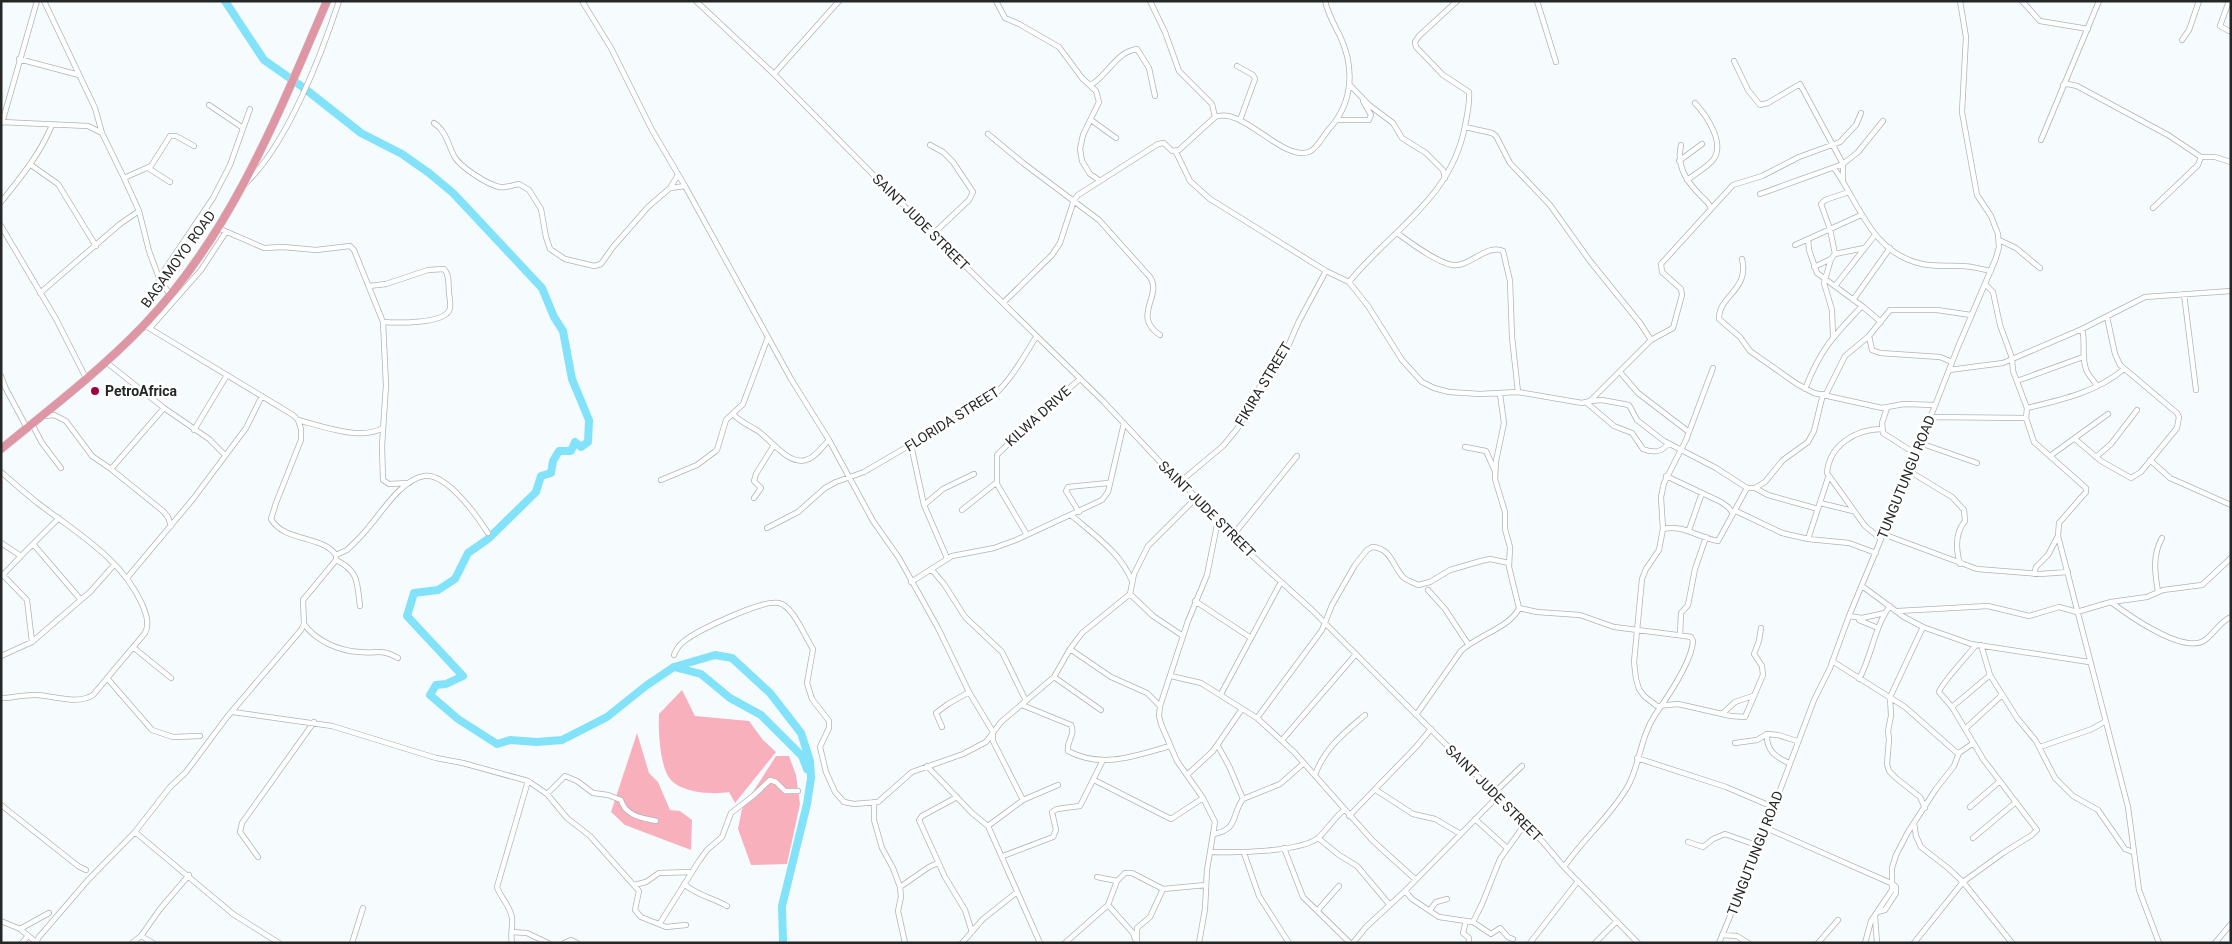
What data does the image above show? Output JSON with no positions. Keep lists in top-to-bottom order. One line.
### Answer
{"streets":{"highway":["BAGAMOYO ROAD"],"street":["SAINT JUDE STREET","FIKIRA STREET","KILWA DRIVE","FLORIDA STREET","TUNGUTUNGU ROAD"]},"crossings":[["SAINT JUDE STREET","FIKIRA STREET"],["SAINT JUDE STREET","KILWA DRIVE"],["SAINT JUDE STREET","FLORIDA STREET"]],"places":["PetroAfrica"]}
